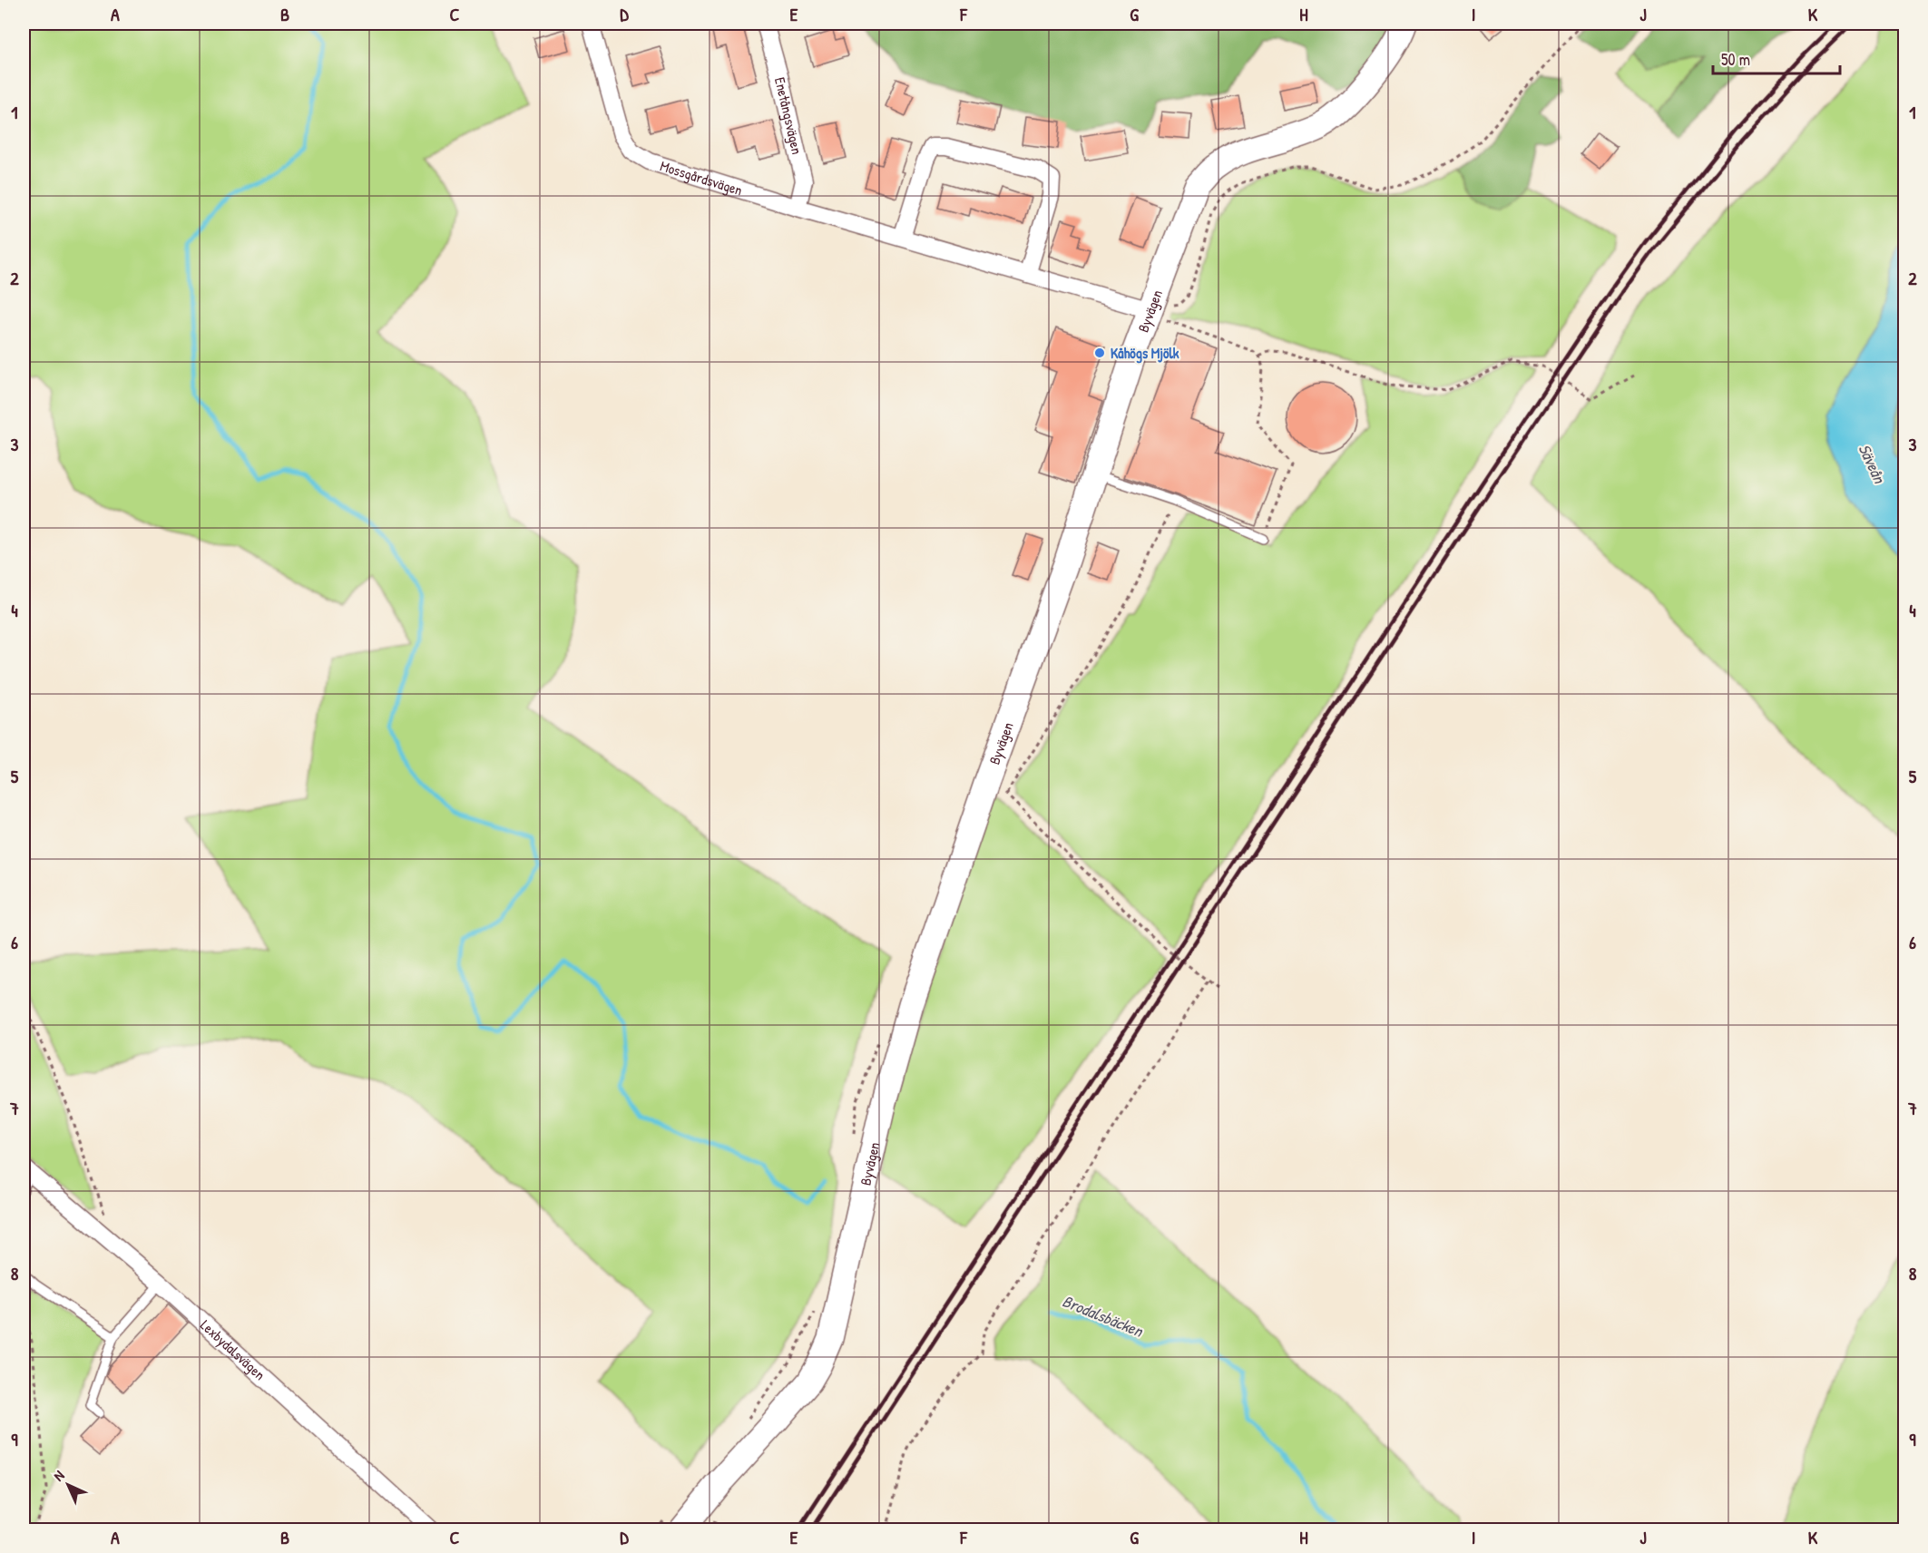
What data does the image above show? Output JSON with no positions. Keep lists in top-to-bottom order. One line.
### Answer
{"streets":{"street":["Enetångsvägen","Mossgårdsvägen","Byvägen","Lexbydalsvägen"]},"crossings":[["Enetångsvägen","Mossgårdsvägen"],["Mossgårdsvägen","Byvägen"]],"water":["Säveån","Brodalsbäcken"],"places":["Kåhögs Mjölk"],"scale_bar":"50 m","north":"top left","grid":{"columns":["A","B","C","D","E","F","G","H","I","J","K"],"rows":["1","2","3","4","5","6","7","8","9"]}}
